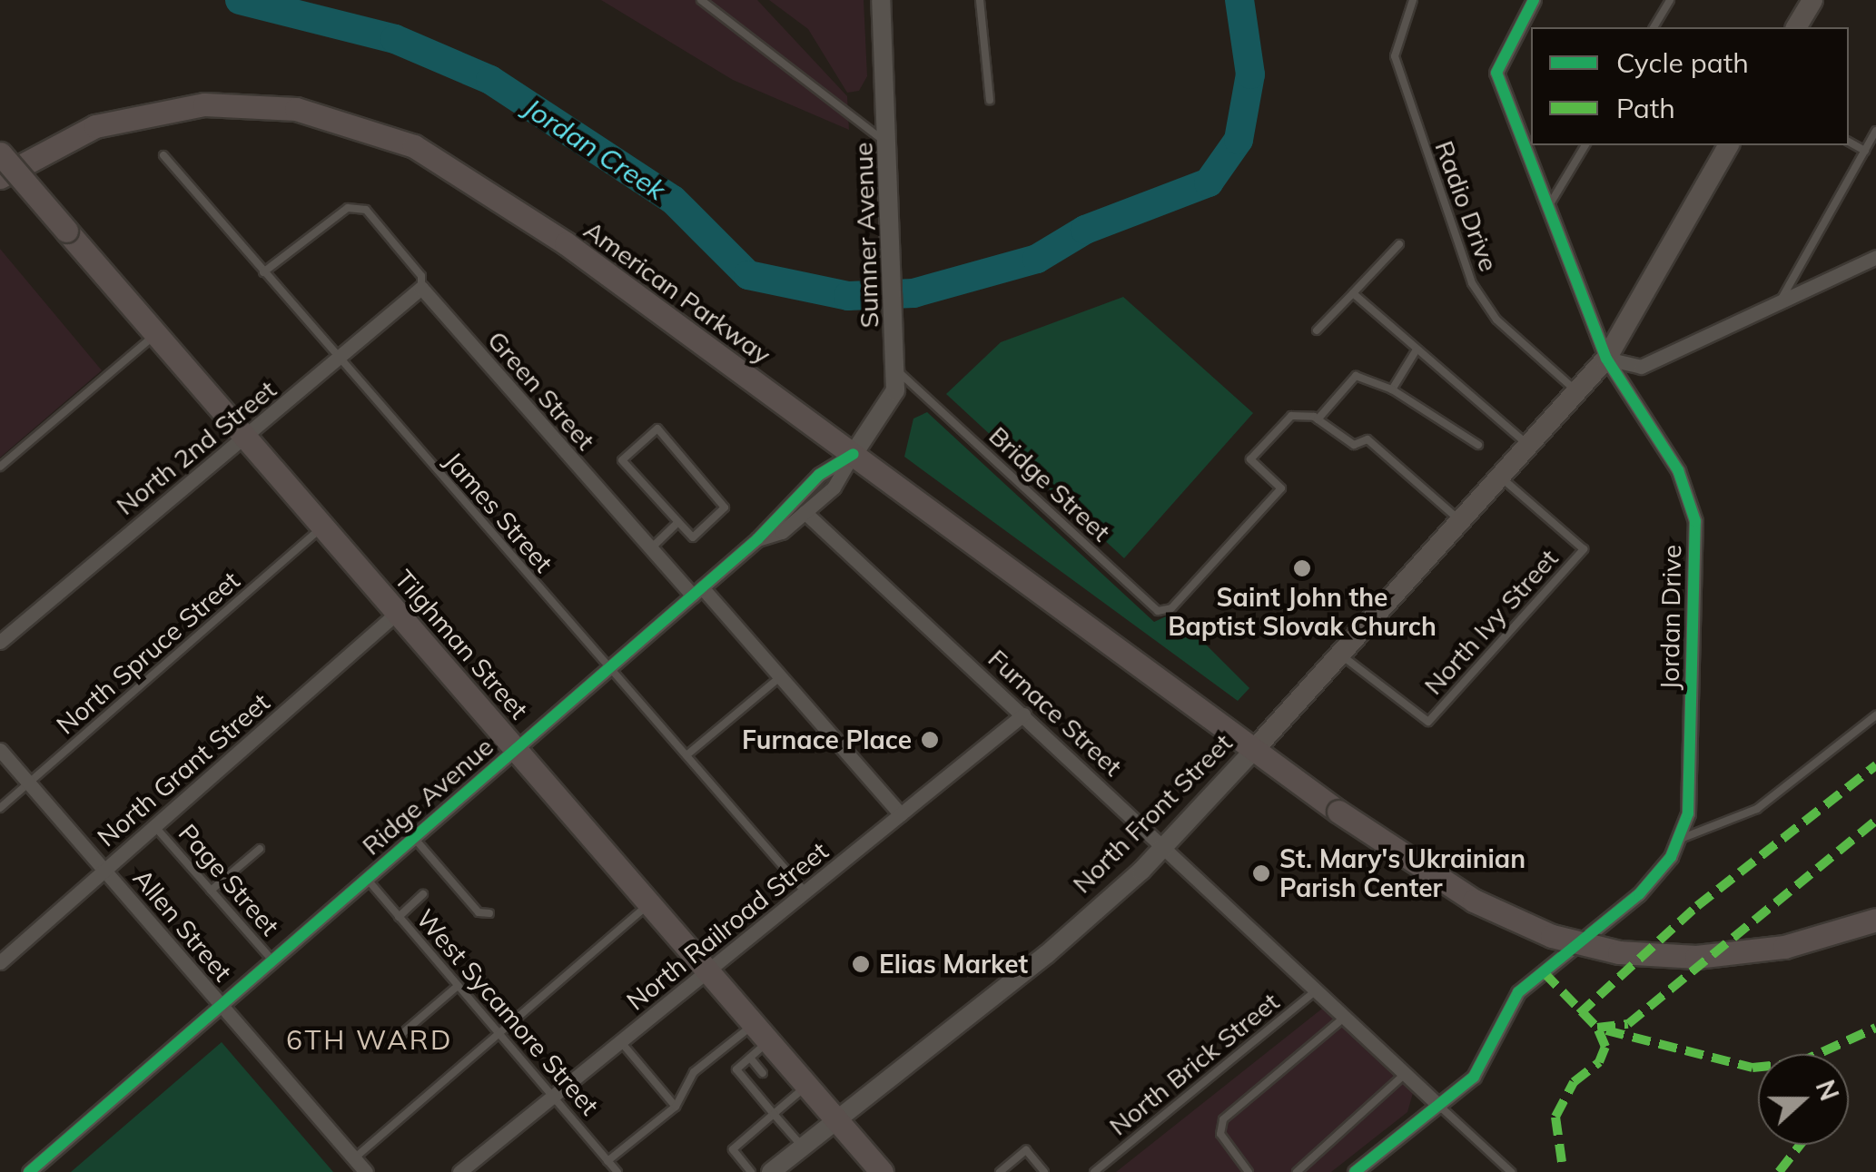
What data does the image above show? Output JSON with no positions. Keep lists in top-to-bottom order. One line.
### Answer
{"streets":{"main road":["American Parkway","Tilghman Street","North Front Street"],"street":["Sumner Avenue","Green Street","North 2nd Street","Jordan Drive","Furnace Street","North Grant Street","Ridge Avenue","Allen Street","North Railroad Street"],"lane":["Radio Drive","Bridge Street","James Street","North Ivy Street","North Spruce Street","Page Street","West Sycamore Street","North Brick Street"]},"crossings":[["Radio Drive","North Front Street"],["Sumner Avenue","American Parkway"],["Sumner Avenue","Bridge Street"],["Sumner Avenue","Ridge Avenue"],["American Parkway","Ridge Avenue"],["American Parkway","North Front Street"],["Green Street","North 2nd Street"],["Green Street","James Street"],["Green Street","Ridge Avenue"],["Green Street","North Railroad Street"],["North 2nd Street","James Street"],["North 2nd Street","Tilghman Street"],["James Street","Ridge Avenue"],["James Street","North Railroad Street"],["Jordan Drive","North Front Street"],["North Ivy Street","North Front Street"],["Tilghman Street","North Spruce Street"],["Tilghman Street","North Grant Street"],["Tilghman Street","Ridge Avenue"],["Tilghman Street","North Front Street"],["Tilghman Street","North Railroad Street"],["North Spruce Street","Allen Street"],["Furnace Street","Ridge Avenue"],["Furnace Street","North Front Street"],["Furnace Street","North Railroad Street"],["Furnace Street","North Brick Street"],["North Grant Street","Page Street"],["North Grant Street","Allen Street"],["Ridge Avenue","Page Street"],["Ridge Avenue","Allen Street"],["Ridge Avenue","West Sycamore Street"],["North Railroad Street","West Sycamore Street"]],"districts":["6TH WARD"],"water":["Jordan Creek"],"places":["Saint John the Baptist Slovak Church","Furnace Place","St. Mary's Ukrainian Parish Center","Elias Market"],"legend":["Cycle path","Path"],"north":"right"}
